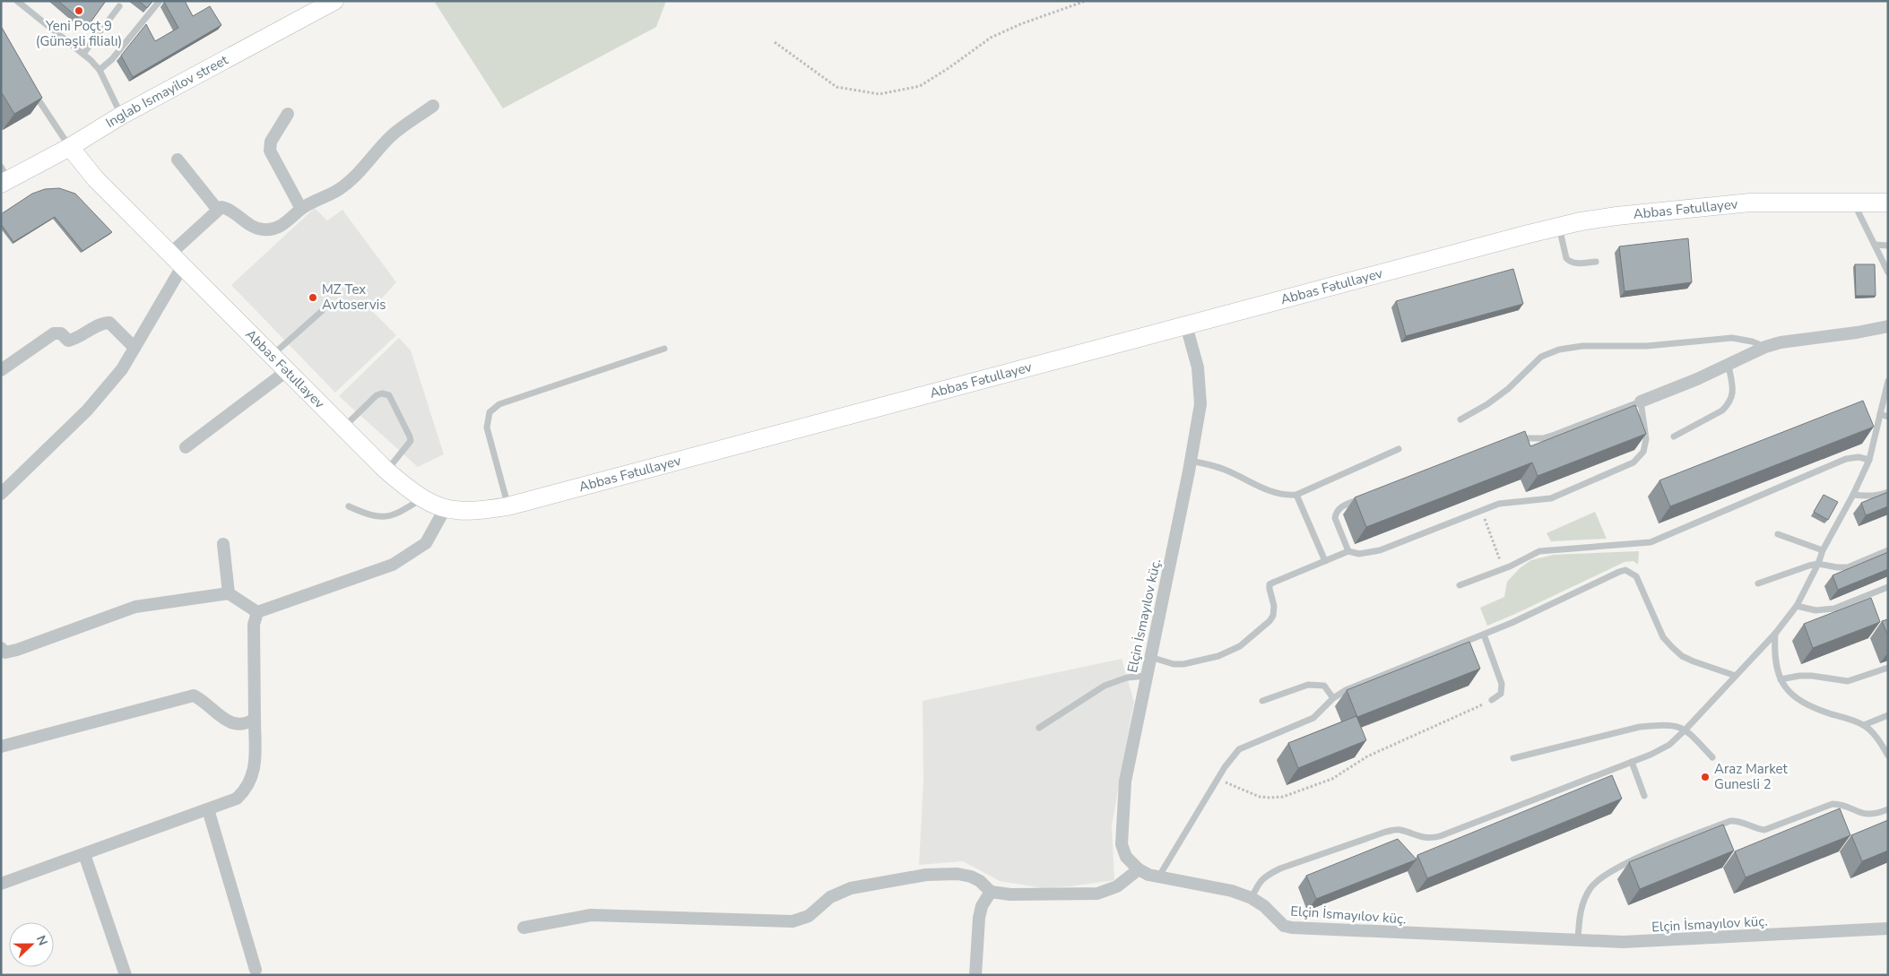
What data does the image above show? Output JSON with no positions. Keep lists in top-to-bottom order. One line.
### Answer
{"streets":{"main road":["Inglab Ismayilov street","Abbas Fətullayev"],"street":["Elçin İsmayılov küç."]},"crossings":[["Inglab Ismayilov street","Abbas Fətullayev"],["Abbas Fətullayev","Elçin İsmayılov küç."]],"places":["Yeni Poçt 9 (Günəşli filialı)","MZ Tex Avtoservis","Araz Market Gunesli 2"],"north":"right"}
